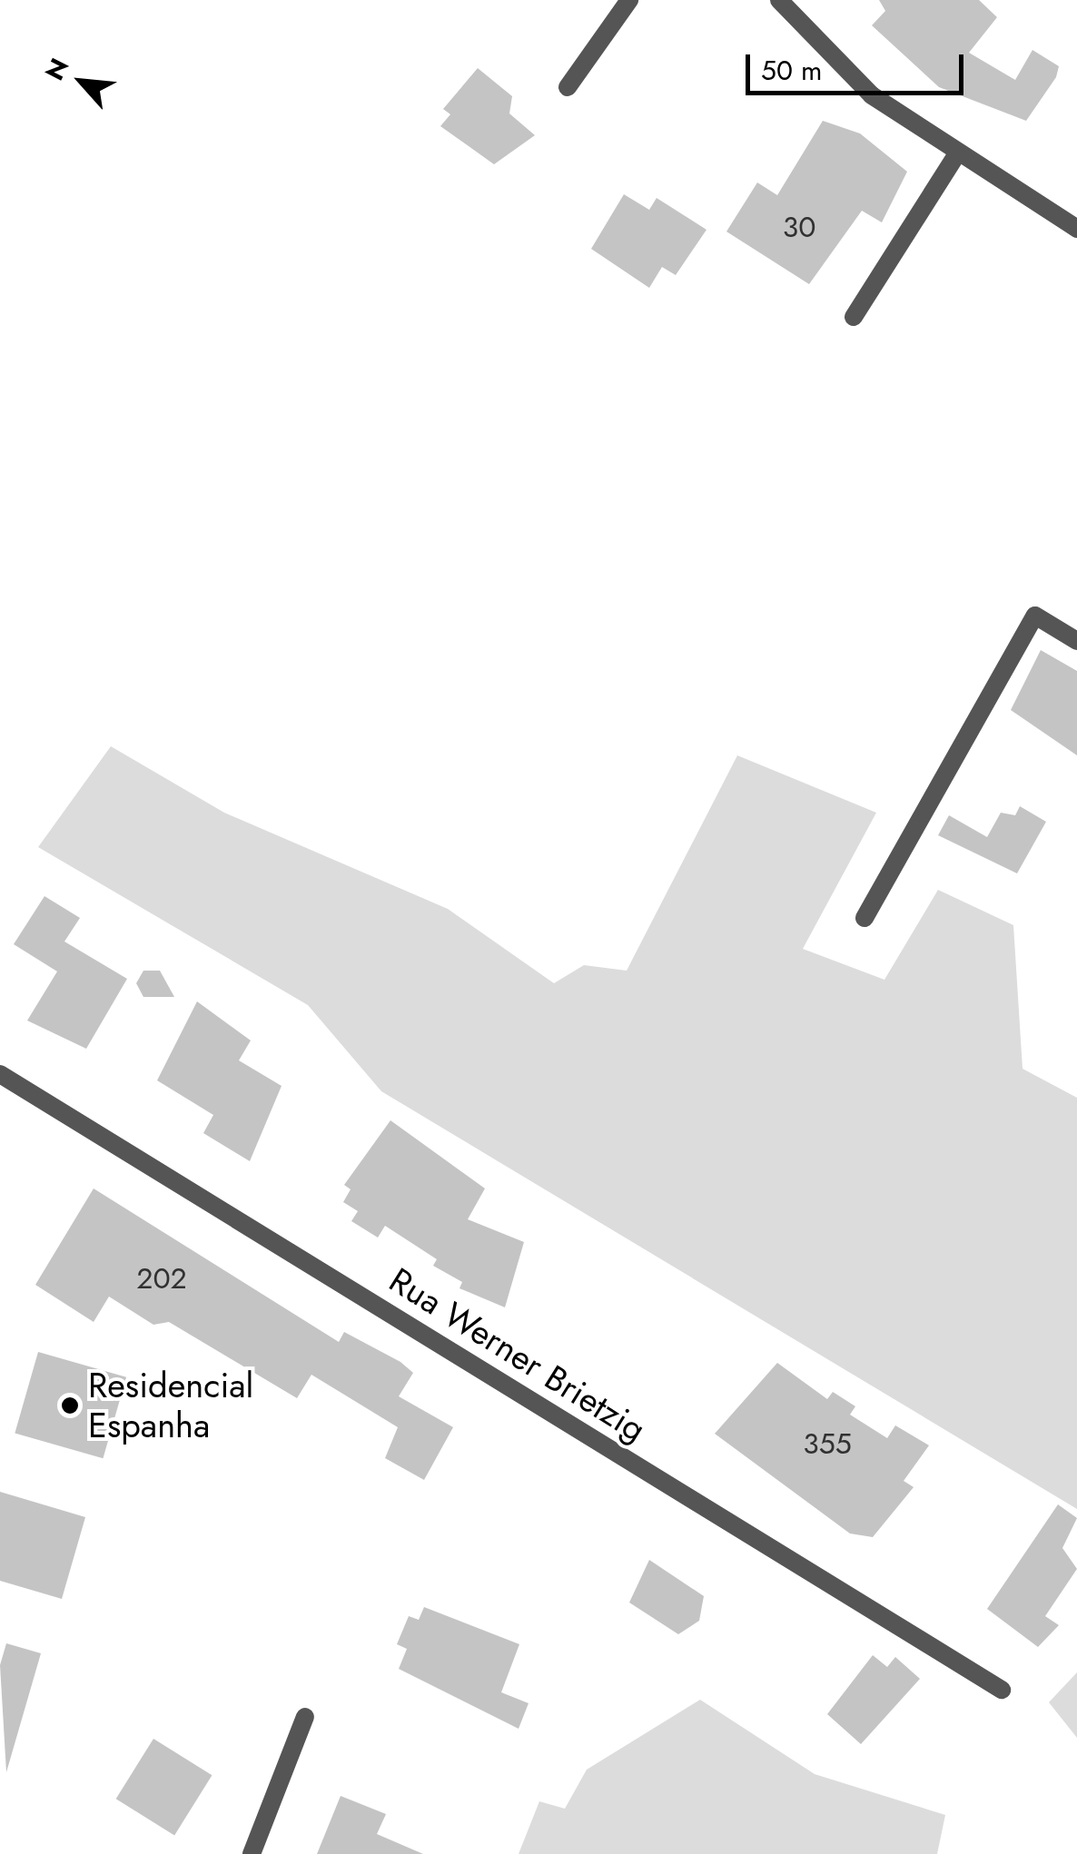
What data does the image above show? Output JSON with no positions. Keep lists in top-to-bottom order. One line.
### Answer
{"streets":{"street":["Rua Werner Brietzig"]},"places":["Residencial Espanha"],"house_numbers":["30","202","355"],"scale_bar":"50 m","north":"top left"}
